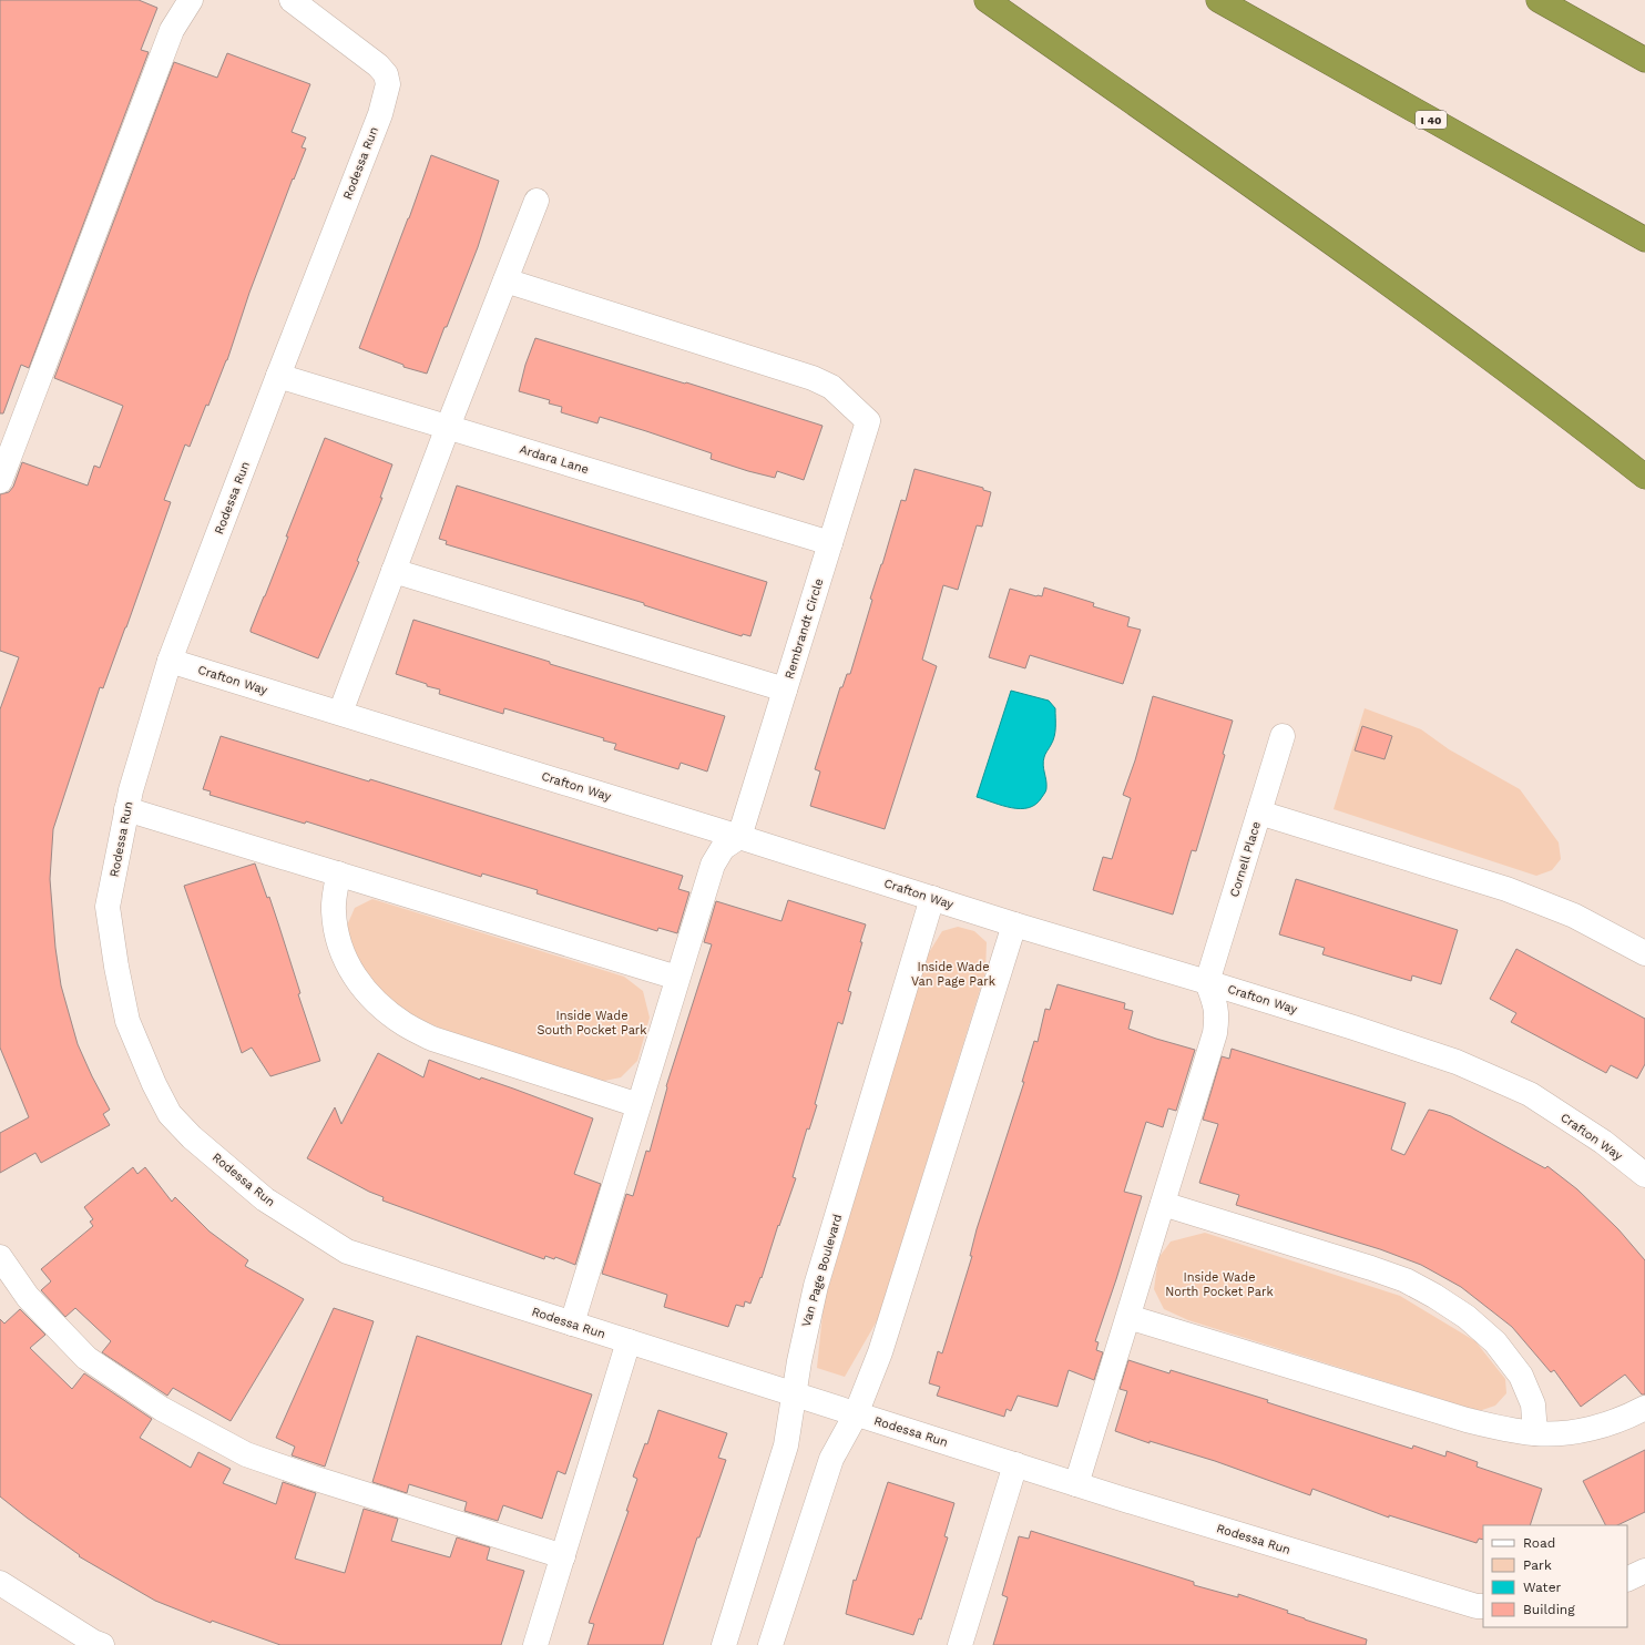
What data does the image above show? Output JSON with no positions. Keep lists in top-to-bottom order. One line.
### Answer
{"streets":{"highway":["I 40"],"street":["Rodessa Run","Ardara Lane","Rembrandt Circle","Crafton Way","Cornell Place","Van Page Boulevard"]},"crossings":[["Rodessa Run","Ardara Lane"],["Rodessa Run","Crafton Way"],["Rodessa Run","Van Page Boulevard"],["Ardara Lane","Rembrandt Circle"],["Rembrandt Circle","Crafton Way"],["Crafton Way","Cornell Place"],["Crafton Way","Van Page Boulevard"]],"parks":["Inside Wade Van Page Park","Inside Wade South Pocket Park","Inside Wade North Pocket Park"],"legend":["Road","Park","Water","Building"]}
